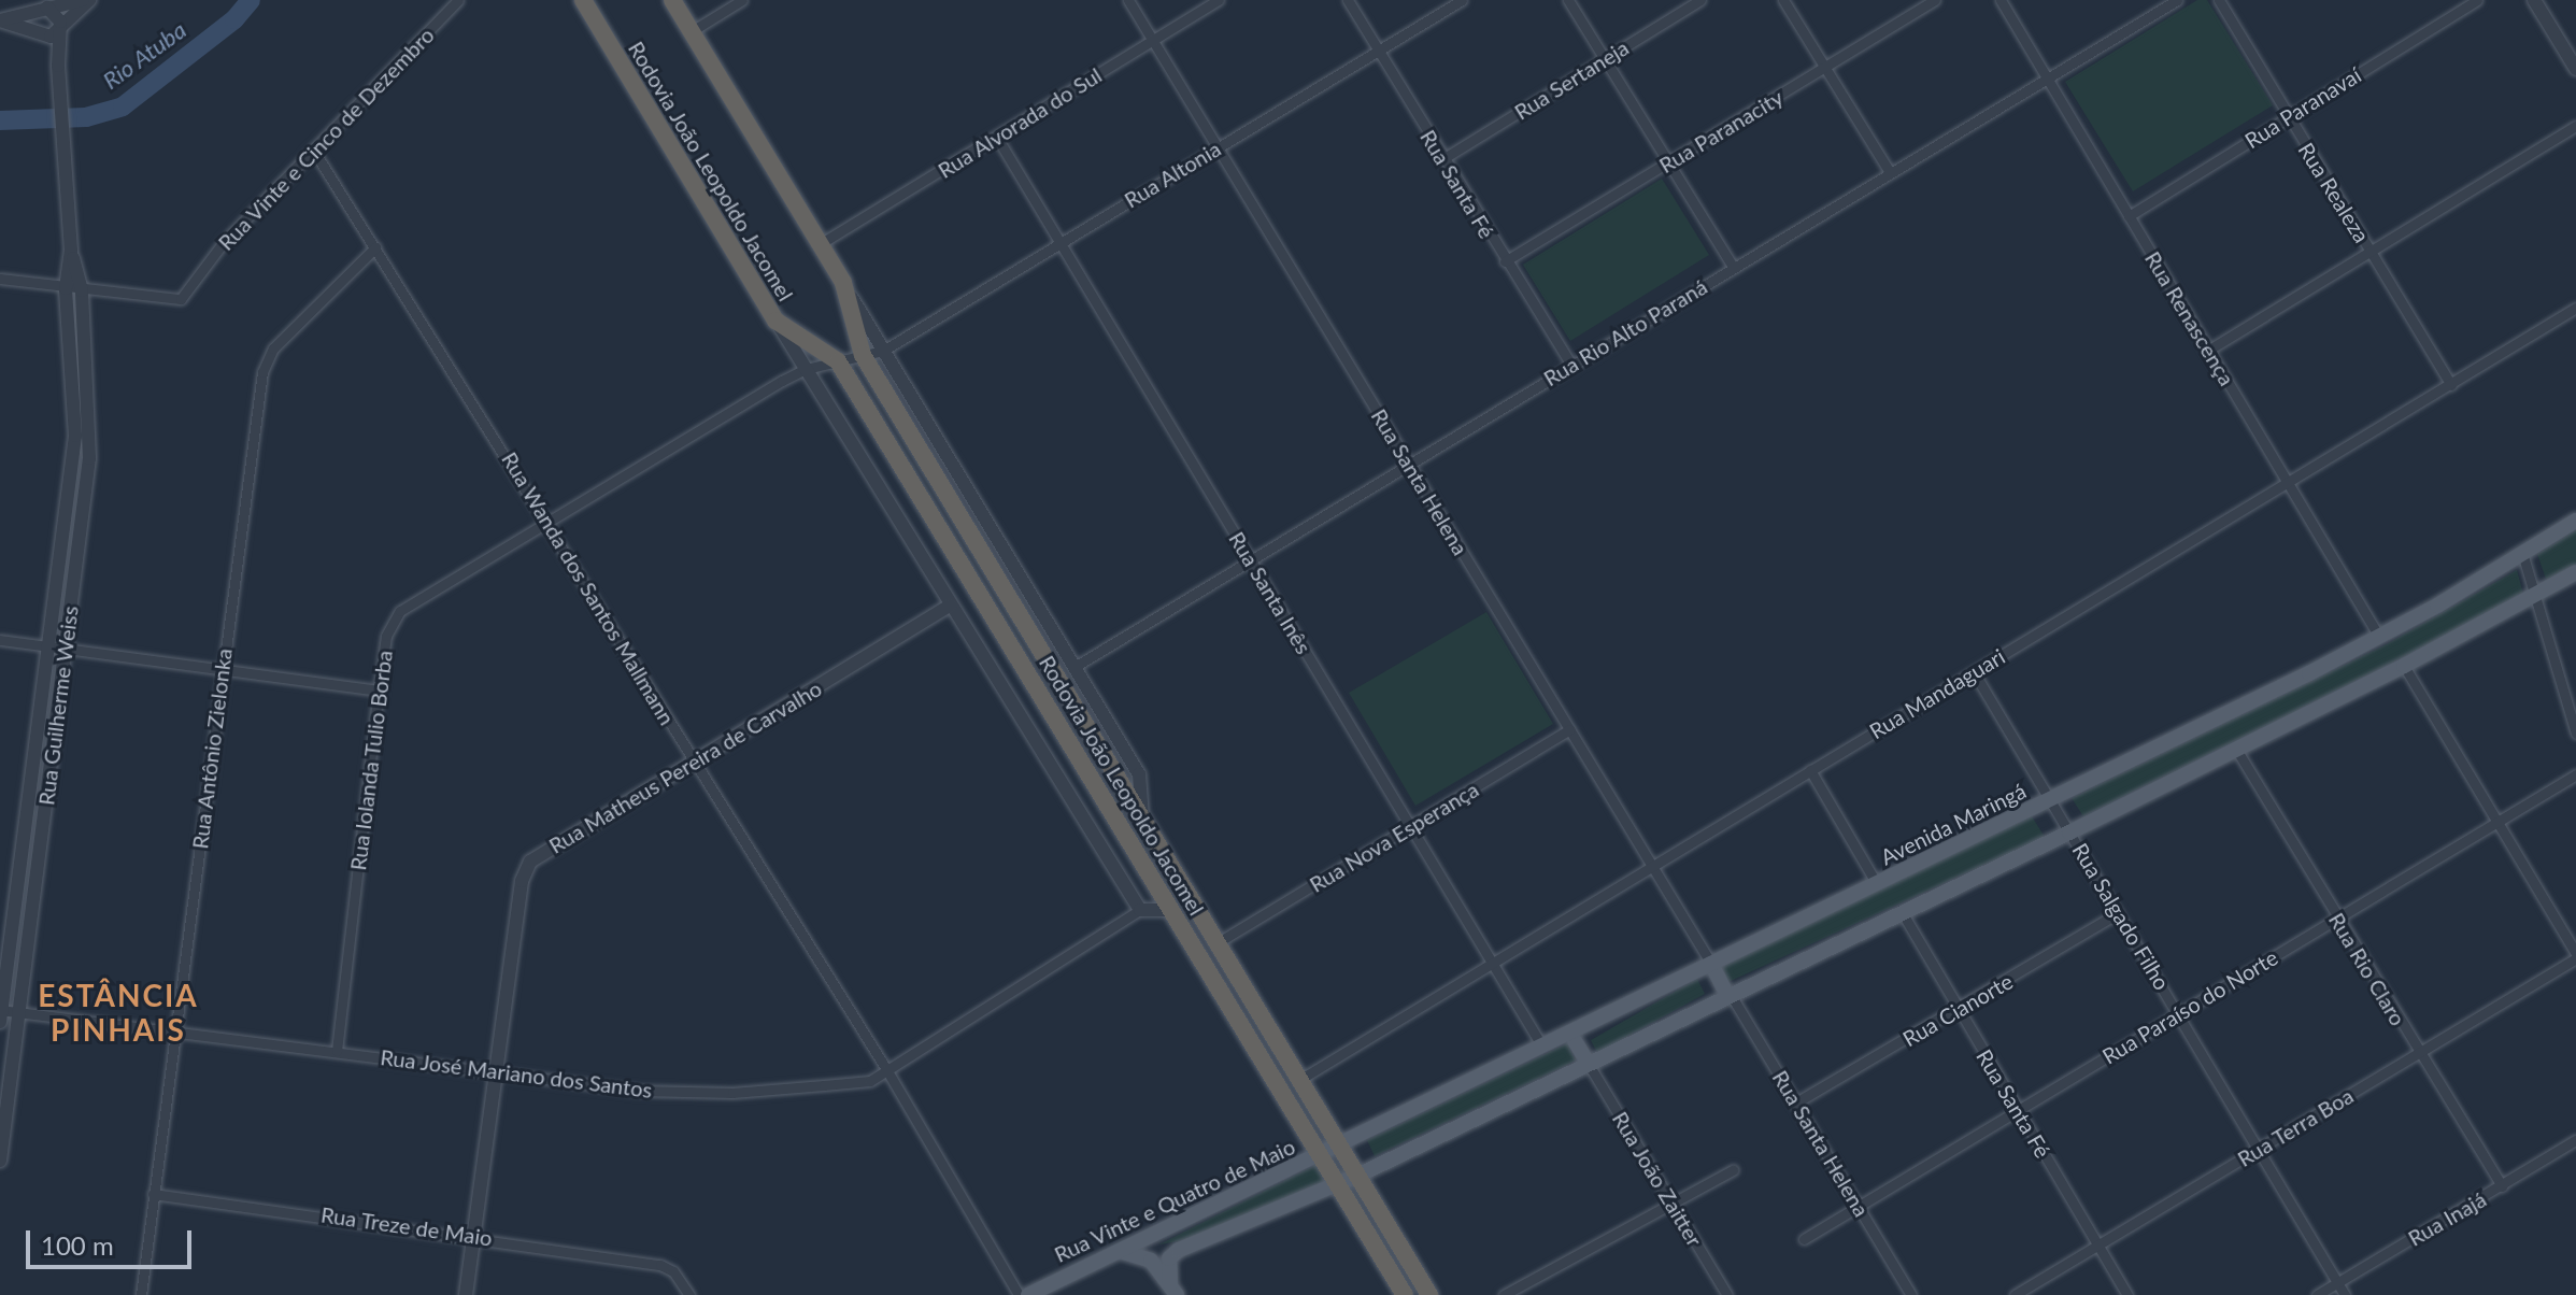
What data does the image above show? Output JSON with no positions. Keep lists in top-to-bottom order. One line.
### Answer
{"streets":{"highway":["Rodovia João Leopoldo Jacomel"],"main road":["Avenida Maringá","Rua Vinte e Quatro de Maio"],"street":["Rua Sertaneja","Rua Paranavaí","Rua Alvorada do Sul","Rua Paranacity","Rua Vinte e Cinco de Dezembro","Rua Altonia","Rua Santa Fé","Rua Realeza","Rua Renascença","Rua Rio Alto Paraná","Rua Santa Helena","Rua Wanda dos Santos Mallmann","Rua Santa Inês","Rua Mandaguari","Rua Guilherme Weiss","Rua Antônio Zielonka","Rua Iolanda Tulio Borba","Rua Matheus Pereira de Carvalho","Rua Nova Esperança","Rua Salgado Filho","Rua Rio Claro","Rua Paraíso do Norte","Rua Cianorte","Rua José Mariano dos Santos","Rua Terra Boa","Rua João Zaitter","Rua Inajá","Rua Treze de Maio"]},"crossings":[["Rua Sertaneja","Rua Santa Fé"],["Rua Paranavaí","Rua Realeza"],["Rua Paranavaí","Rua Renascença"],["Rua Alvorada do Sul","Rodovia João Leopoldo Jacomel"],["Rua Alvorada do Sul","Rua Santa Helena"],["Rua Alvorada do Sul","Rua Santa Inês"],["Rua Paranacity","Rua Santa Fé"],["Rua Vinte e Cinco de Dezembro","Rua Wanda dos Santos Mallmann"],["Rua Vinte e Cinco de Dezembro","Rua Guilherme Weiss"],["Rodovia João Leopoldo Jacomel","Rua Altonia"],["Rodovia João Leopoldo Jacomel","Rua Rio Alto Paraná"],["Rodovia João Leopoldo Jacomel","Rua Mandaguari"],["Rodovia João Leopoldo Jacomel","Rua Iolanda Tulio Borba"],["Rodovia João Leopoldo Jacomel","Rua Matheus Pereira de Carvalho"],["Rodovia João Leopoldo Jacomel","Avenida Maringá"],["Rodovia João Leopoldo Jacomel","Rua Nova Esperança"],["Rodovia João Leopoldo Jacomel","Rua José Mariano dos Santos"],["Rodovia João Leopoldo Jacomel","Rua Vinte e Quatro de Maio"],["Rua Altonia","Rua Santa Fé"],["Rua Altonia","Rua Santa Helena"],["Rua Altonia","Rua Santa Inês"],["Rua Altonia","Rua Iolanda Tulio Borba"],["Rua Santa Fé","Rua Rio Alto Paraná"],["Rua Santa Fé","Rua Paraíso do Norte"],["Rua Santa Fé","Rua Cianorte"],["Rua Santa Fé","Rua Terra Boa"],["Rua Realeza","Rua Mandaguari"],["Rua Renascença","Rua Rio Alto Paraná"],["Rua Renascença","Rua Mandaguari"],["Rua Renascença","Avenida Maringá"],["Rua Rio Alto Paraná","Rua Santa Helena"],["Rua Rio Alto Paraná","Rua Santa Inês"],["Rua Santa Helena","Rua Mandaguari"],["Rua Santa Helena","Avenida Maringá"],["Rua Santa Helena","Rua Nova Esperança"],["Rua Santa Helena","Rua Paraíso do Norte"],["Rua Santa Helena","Rua Cianorte"],["Rua Wanda dos Santos Mallmann","Rua Antônio Zielonka"],["Rua Wanda dos Santos Mallmann","Rua Iolanda Tulio Borba"],["Rua Wanda dos Santos Mallmann","Rua Matheus Pereira de Carvalho"],["Rua Wanda dos Santos Mallmann","Rua José Mariano dos Santos"],["Rua Santa Inês","Rua Mandaguari"],["Rua Santa Inês","Avenida Maringá"],["Rua Santa Inês","Rua Nova Esperança"],["Rua Mandaguari","Rua Salgado Filho"],["Rua Guilherme Weiss","Rua José Mariano dos Santos"],["Rua Antônio Zielonka","Rua José Mariano dos Santos"],["Rua Antônio Zielonka","Rua Treze de Maio"],["Rua Iolanda Tulio Borba","Rua José Mariano dos Santos"],["Rua Matheus Pereira de Carvalho","Rua José Mariano dos Santos"],["Rua Matheus Pereira de Carvalho","Rua Treze de Maio"],["Avenida Maringá","Rua Salgado Filho"],["Avenida Maringá","Rua Vinte e Quatro de Maio"],["Rua Salgado Filho","Rua Paraíso do Norte"],["Rua Salgado Filho","Rua Cianorte"],["Rua Salgado Filho","Rua Terra Boa"],["Rua Salgado Filho","Rua Inajá"],["Rua Rio Claro","Rua Paraíso do Norte"],["Rua Rio Claro","Rua Terra Boa"],["Rua Rio Claro","Rua Inajá"]],"districts":["ESTÂNCIA PINHAIS"],"water":["Rio Atuba"],"scale_bar":"100 m"}
